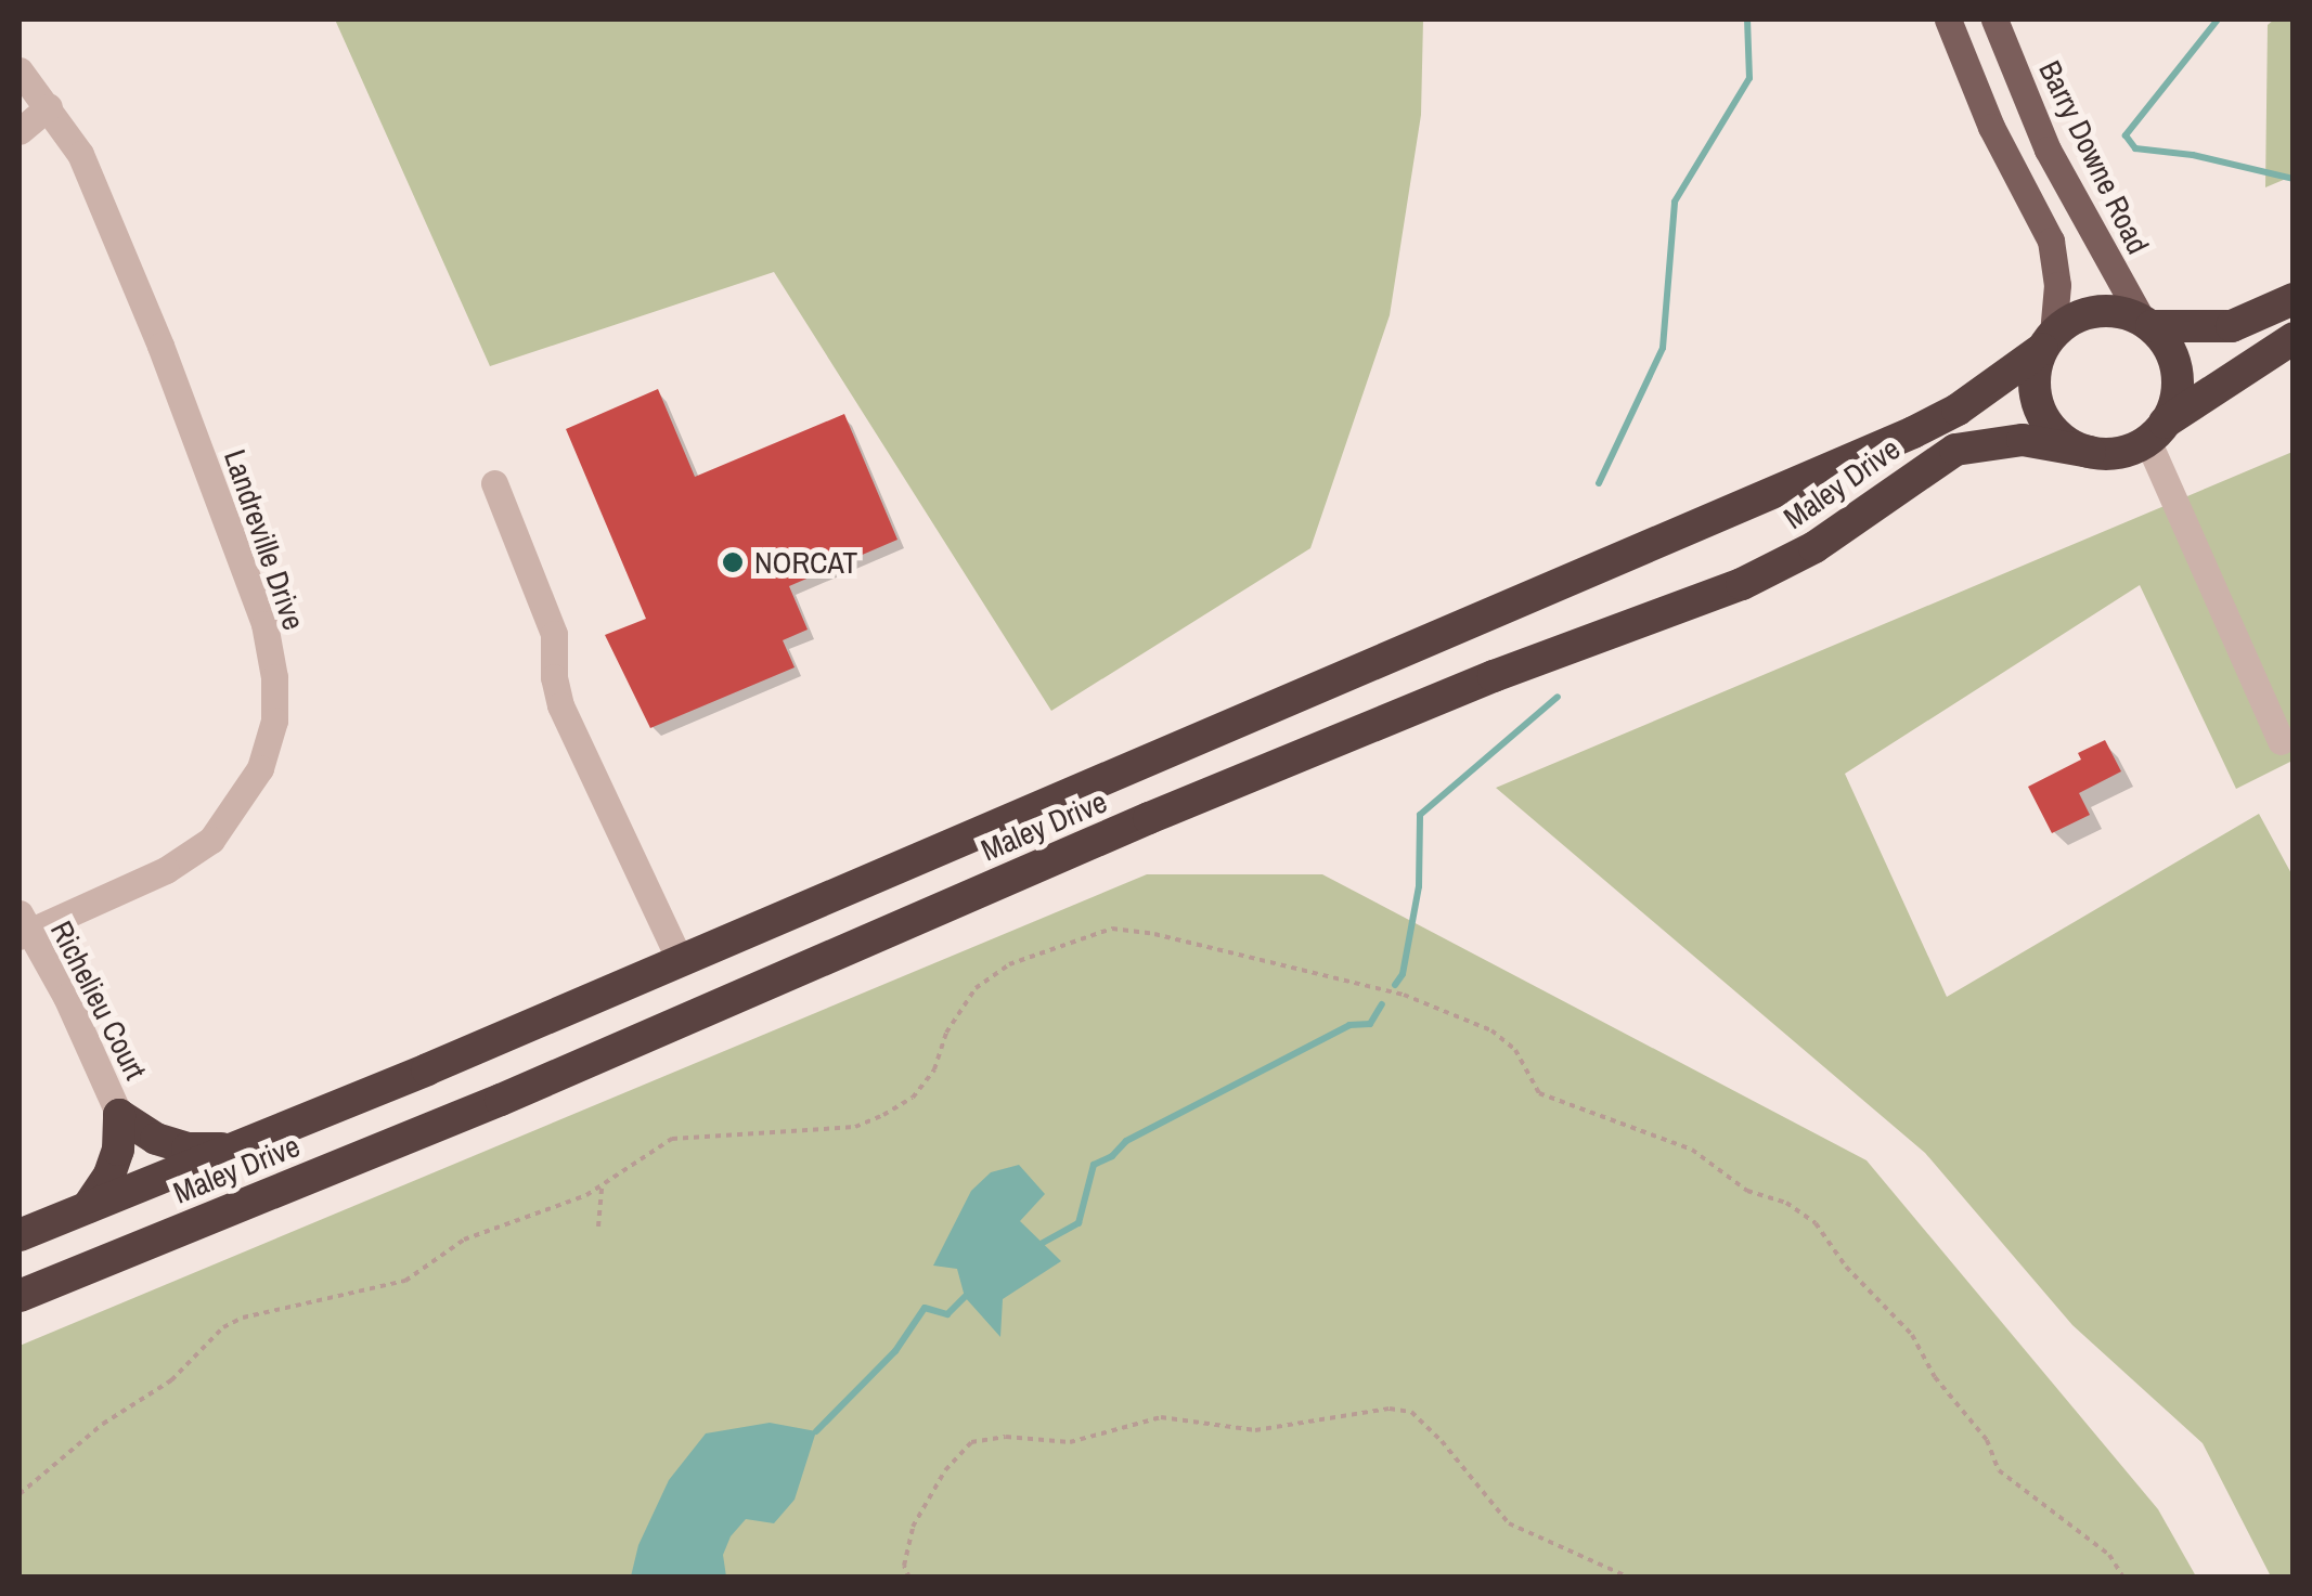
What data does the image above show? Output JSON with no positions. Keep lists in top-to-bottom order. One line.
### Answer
{"streets":{"highway":["Maley Drive"],"main road":["Barry Downe Road"],"street":["Landreville Drive","Richelieu Court"]},"crossings":[["Barry Downe Road","Maley Drive"],["Landreville Drive","Richelieu Court"]],"places":["NORCAT"]}
